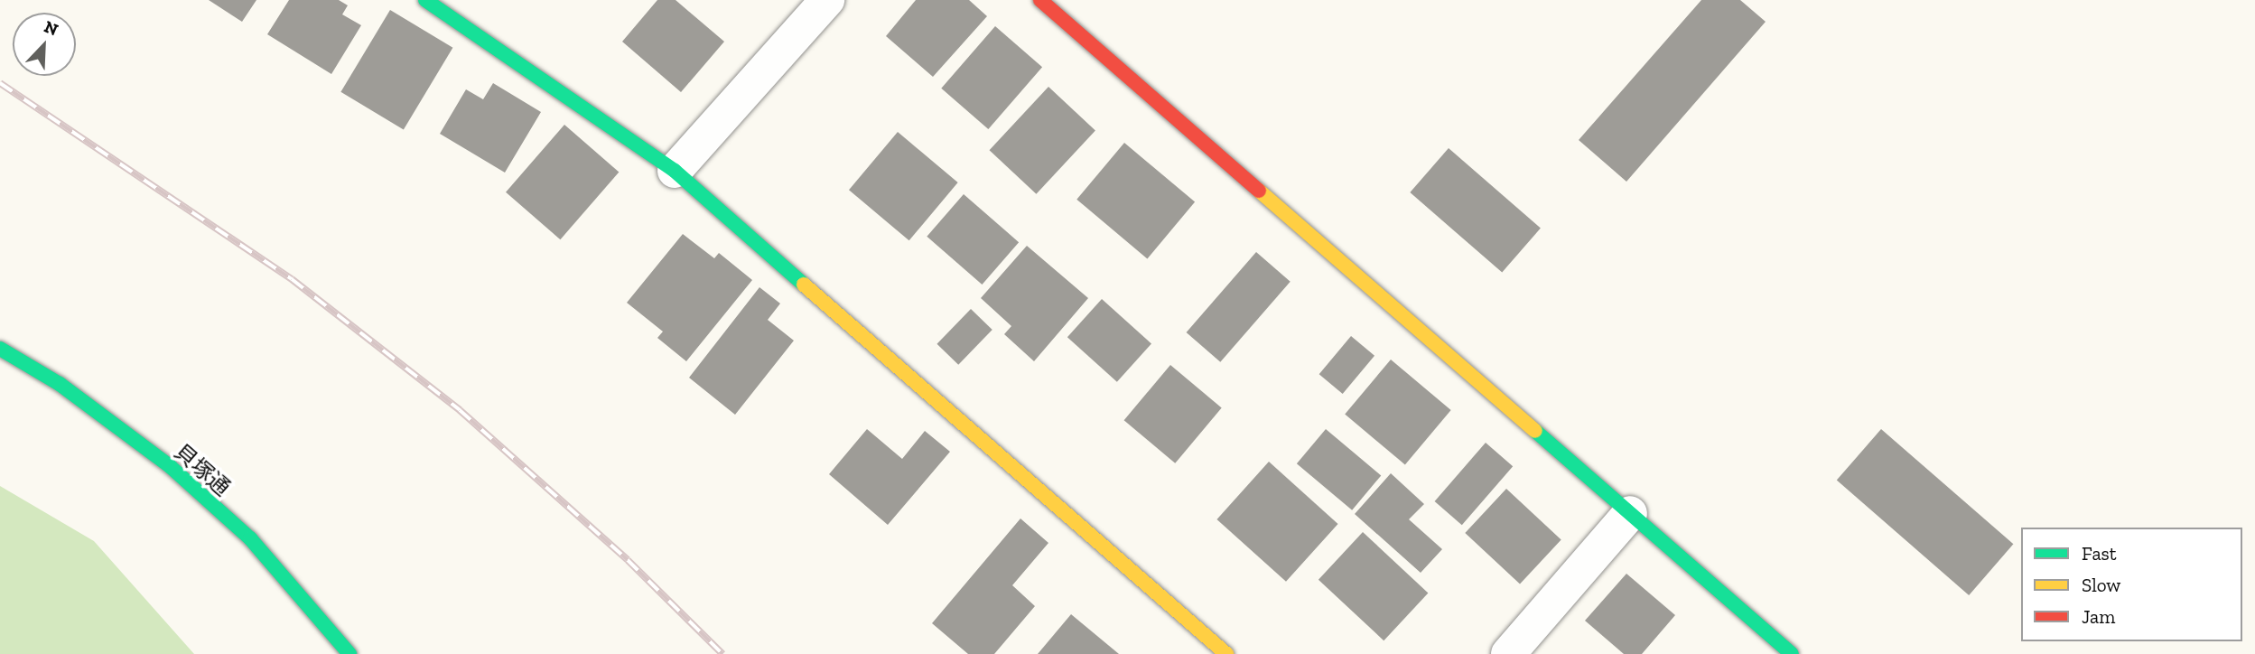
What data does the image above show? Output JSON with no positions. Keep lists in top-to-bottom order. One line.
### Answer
{"streets":{"street":["貝塚通"]},"legend":["Fast","Slow","Jam"],"north":"top right"}
